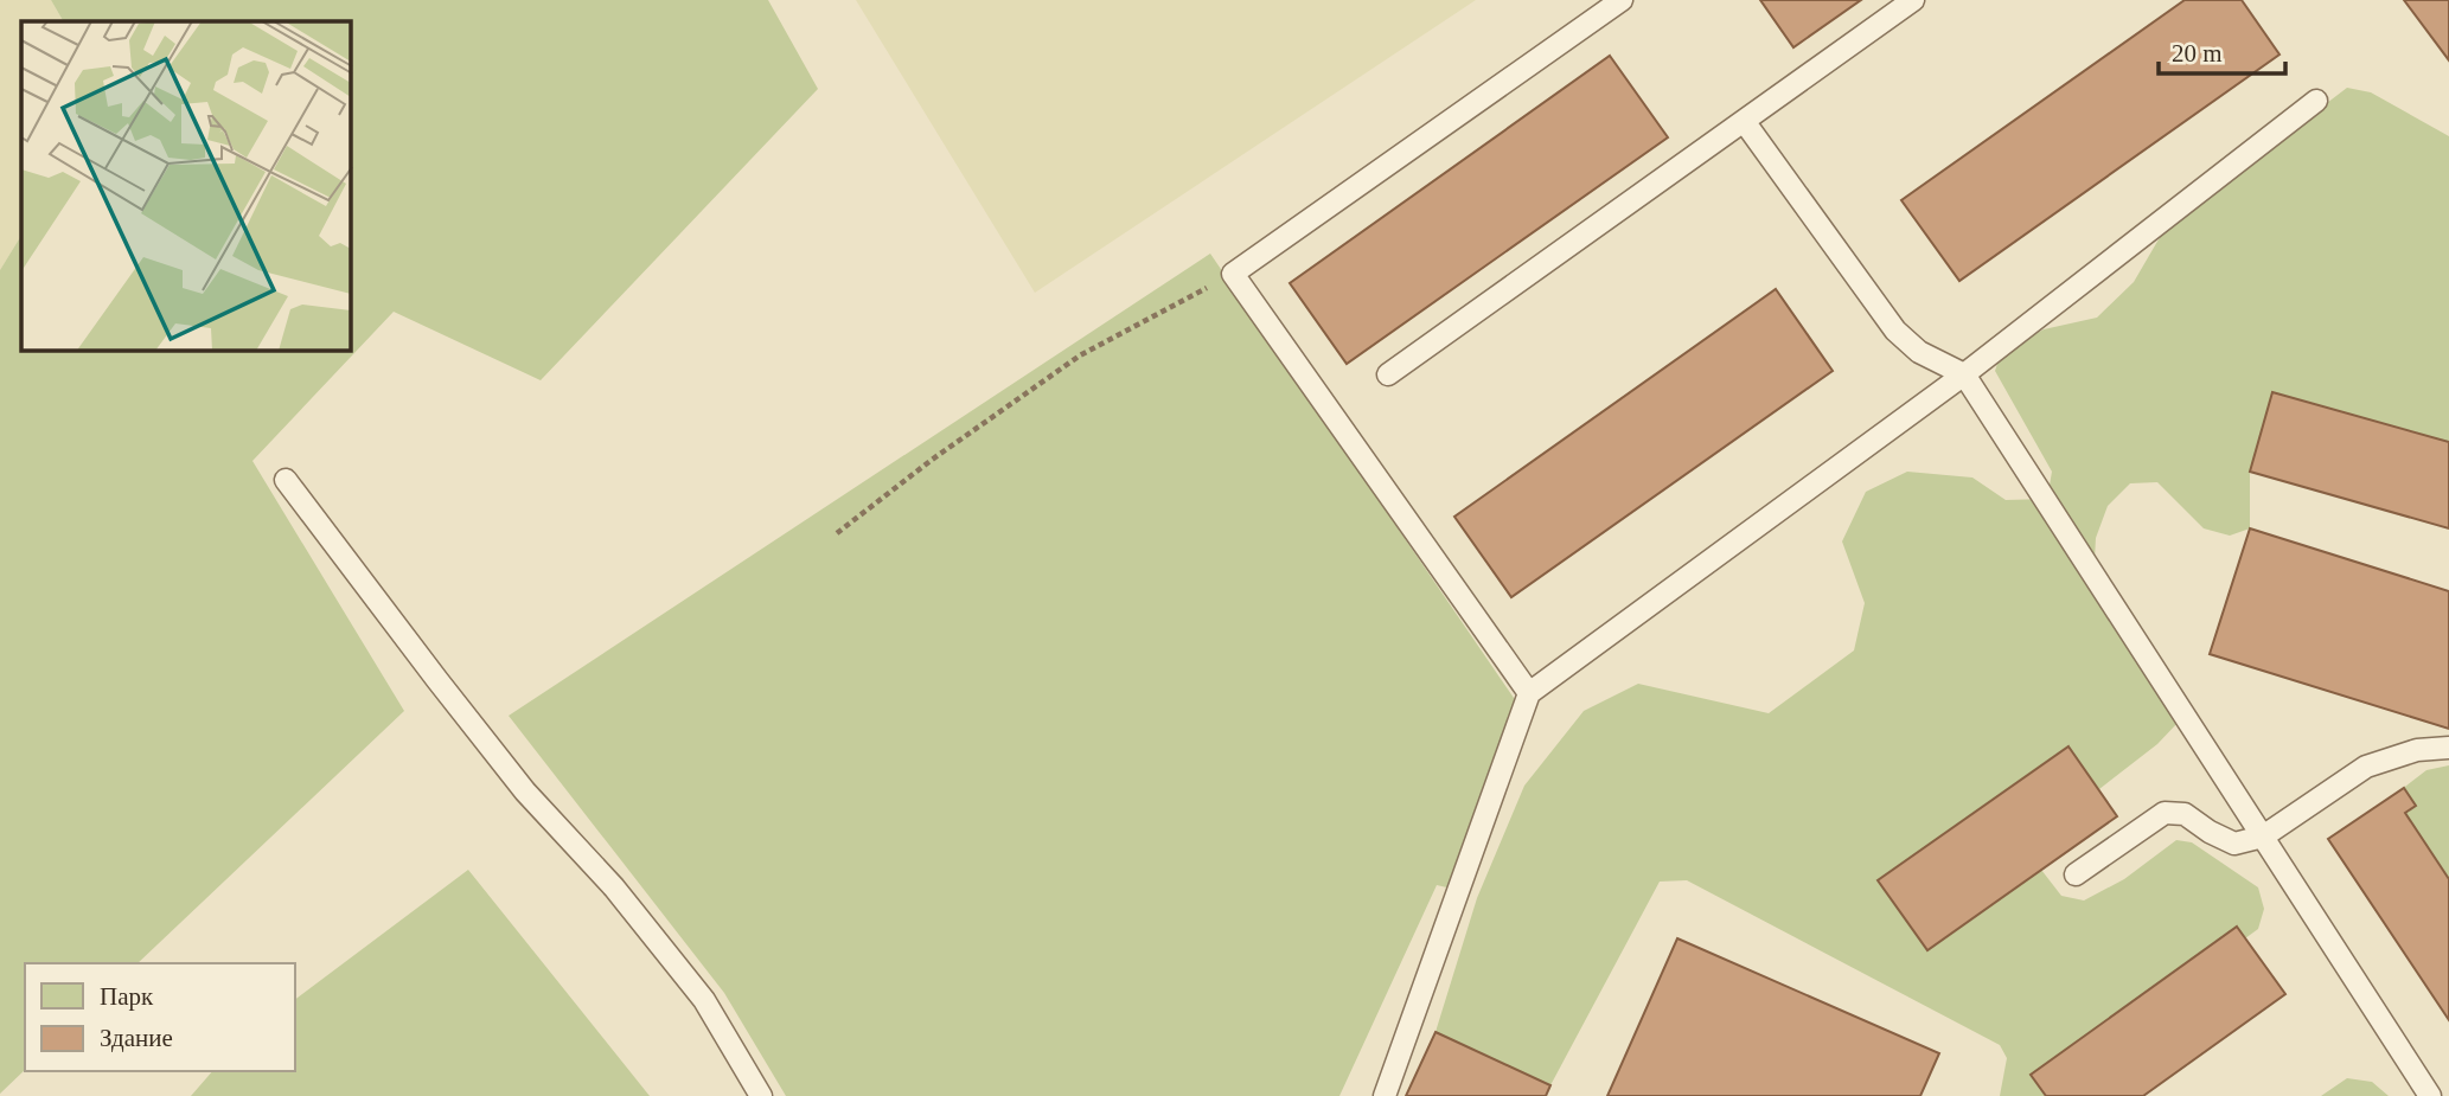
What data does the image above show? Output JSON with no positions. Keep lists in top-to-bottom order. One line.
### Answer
{"legend":["Парк","Здание"],"scale_bar":"20 m"}
